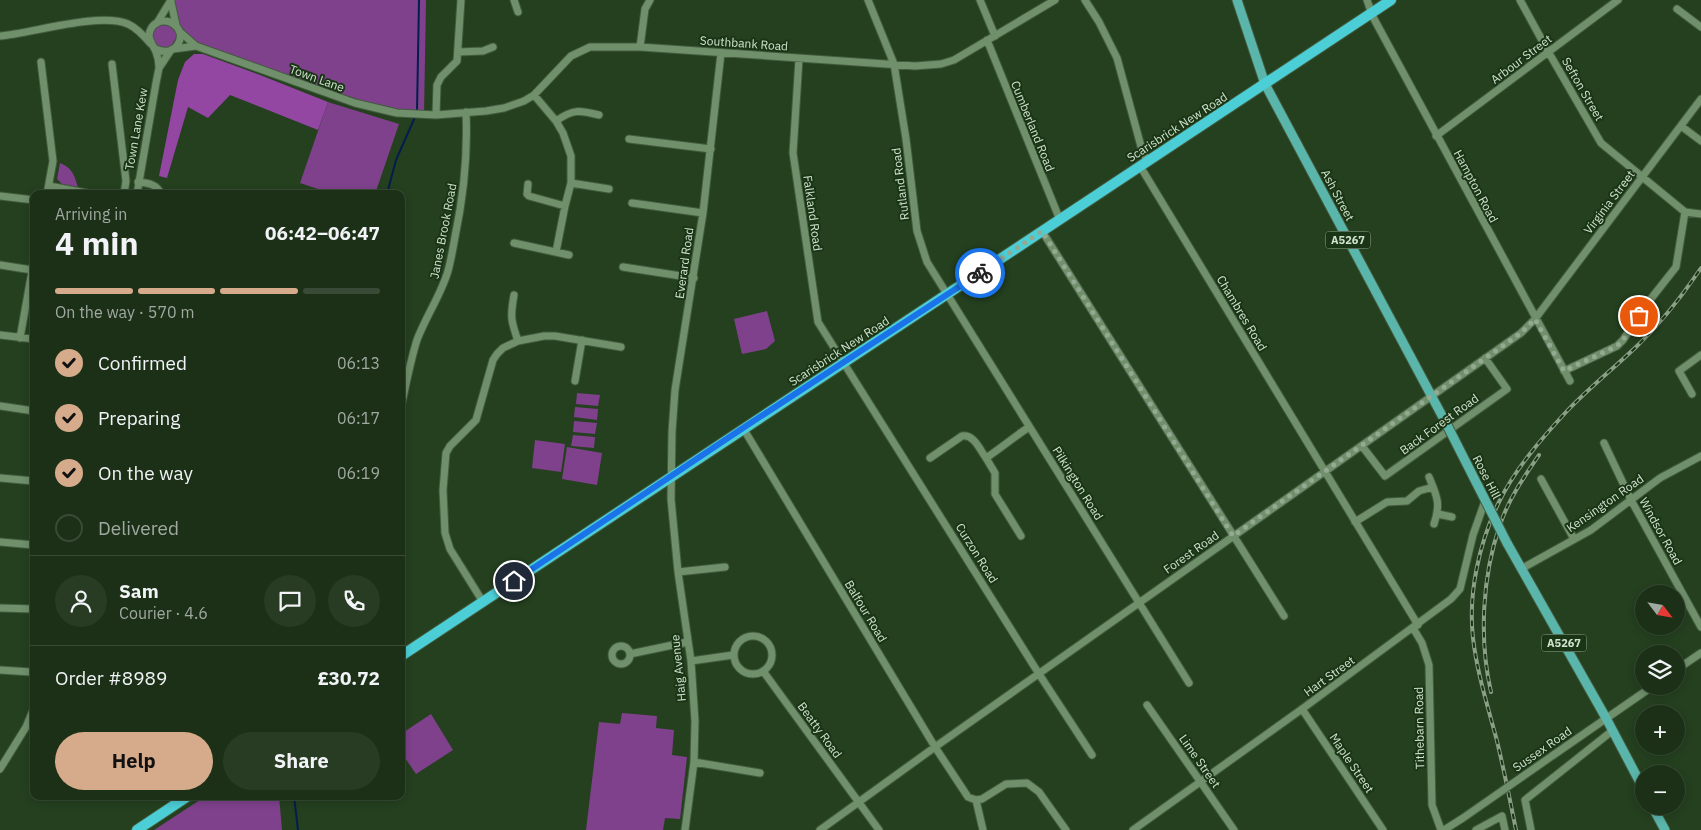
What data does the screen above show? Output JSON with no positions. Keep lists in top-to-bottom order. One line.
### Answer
{"streets":{"highway":["Scarisbrick New Road"],"main road":["Ash Street","A5267","Rose Hill"],"street":["Southbank Road","Arbour Street","Town Lane","Sefton Street","Cumberland Road","Town Lane Kew","Rutland Road","Hampton Road","Virginia Street","Falkland Road","Janes Brook Road","Everard Road","Chambres Road","Back Forest Road","Pilkington Road","Kensington Road","Windsor Road","Forest Road","Curzon Road","Balfour Road","Haig Avenue","Hart Street","Tithebarn Road","Beatty Road","Sussex Road","Lime Street","Maple Street"]},"crossings":[["Southbank Road","Town Lane"],["Southbank Road","Cumberland Road"],["Southbank Road","Rutland Road"],["Southbank Road","Falkland Road"],["Southbank Road","Janes Brook Road"],["Southbank Road","Everard Road"],["Arbour Street","Sefton Street"],["Arbour Street","Hampton Road"],["Town Lane","Town Lane Kew"],["Sefton Street","Virginia Street"],["Cumberland Road","Scarisbrick New Road"],["Scarisbrick New Road","Rutland Road"],["Scarisbrick New Road","Hampton Road"],["Scarisbrick New Road","Ash Street"],["Scarisbrick New Road","Falkland Road"],["Scarisbrick New Road","A5267"],["Scarisbrick New Road","Everard Road"],["Scarisbrick New Road","Chambres Road"],["Scarisbrick New Road","Pilkington Road"],["Scarisbrick New Road","Curzon Road"],["Scarisbrick New Road","Balfour Road"],["Scarisbrick New Road","Haig Avenue"],["Rutland Road","Pilkington Road"],["Hampton Road","Virginia Street"],["Hampton Road","Forest Road"],["Ash Street","A5267"],["Ash Street","Rose Hill"],["Ash Street","Forest Road"],["Virginia Street","Forest Road"],["Falkland Road","Curzon Road"],["A5267","Rose Hill"],["A5267","Kensington Road"],["A5267","Sussex Road"],["Everard Road","Haig Avenue"],["Chambres Road","Forest Road"],["Chambres Road","Tithebarn Road"],["Back Forest Road","Forest Road"],["Rose Hill","Kensington Road"],["Rose Hill","Forest Road"],["Rose Hill","Hart Street"],["Pilkington Road","Forest Road"],["Kensington Road","Windsor Road"],["Forest Road","Curzon Road"],["Forest Road","Balfour Road"],["Forest Road","Beatty Road"],["Hart Street","Tithebarn Road"],["Hart Street","Lime Street"],["Hart Street","Maple Street"],["Tithebarn Road","Sussex Road"]],"north":"bottom right","page":{"heading":["4 min","Arriving in","06:42–06:47"],"panel":["Sam","Courier · 4.6","Order #8989","£30.72"],"bar":"On the way · 570 m","list":[["Confirmed","06:13"],["Preparing","06:17"],["On the way","06:19"],"Delivered"],"map_buttons":["+","−"],"buttons":["Help","Share"]}}
